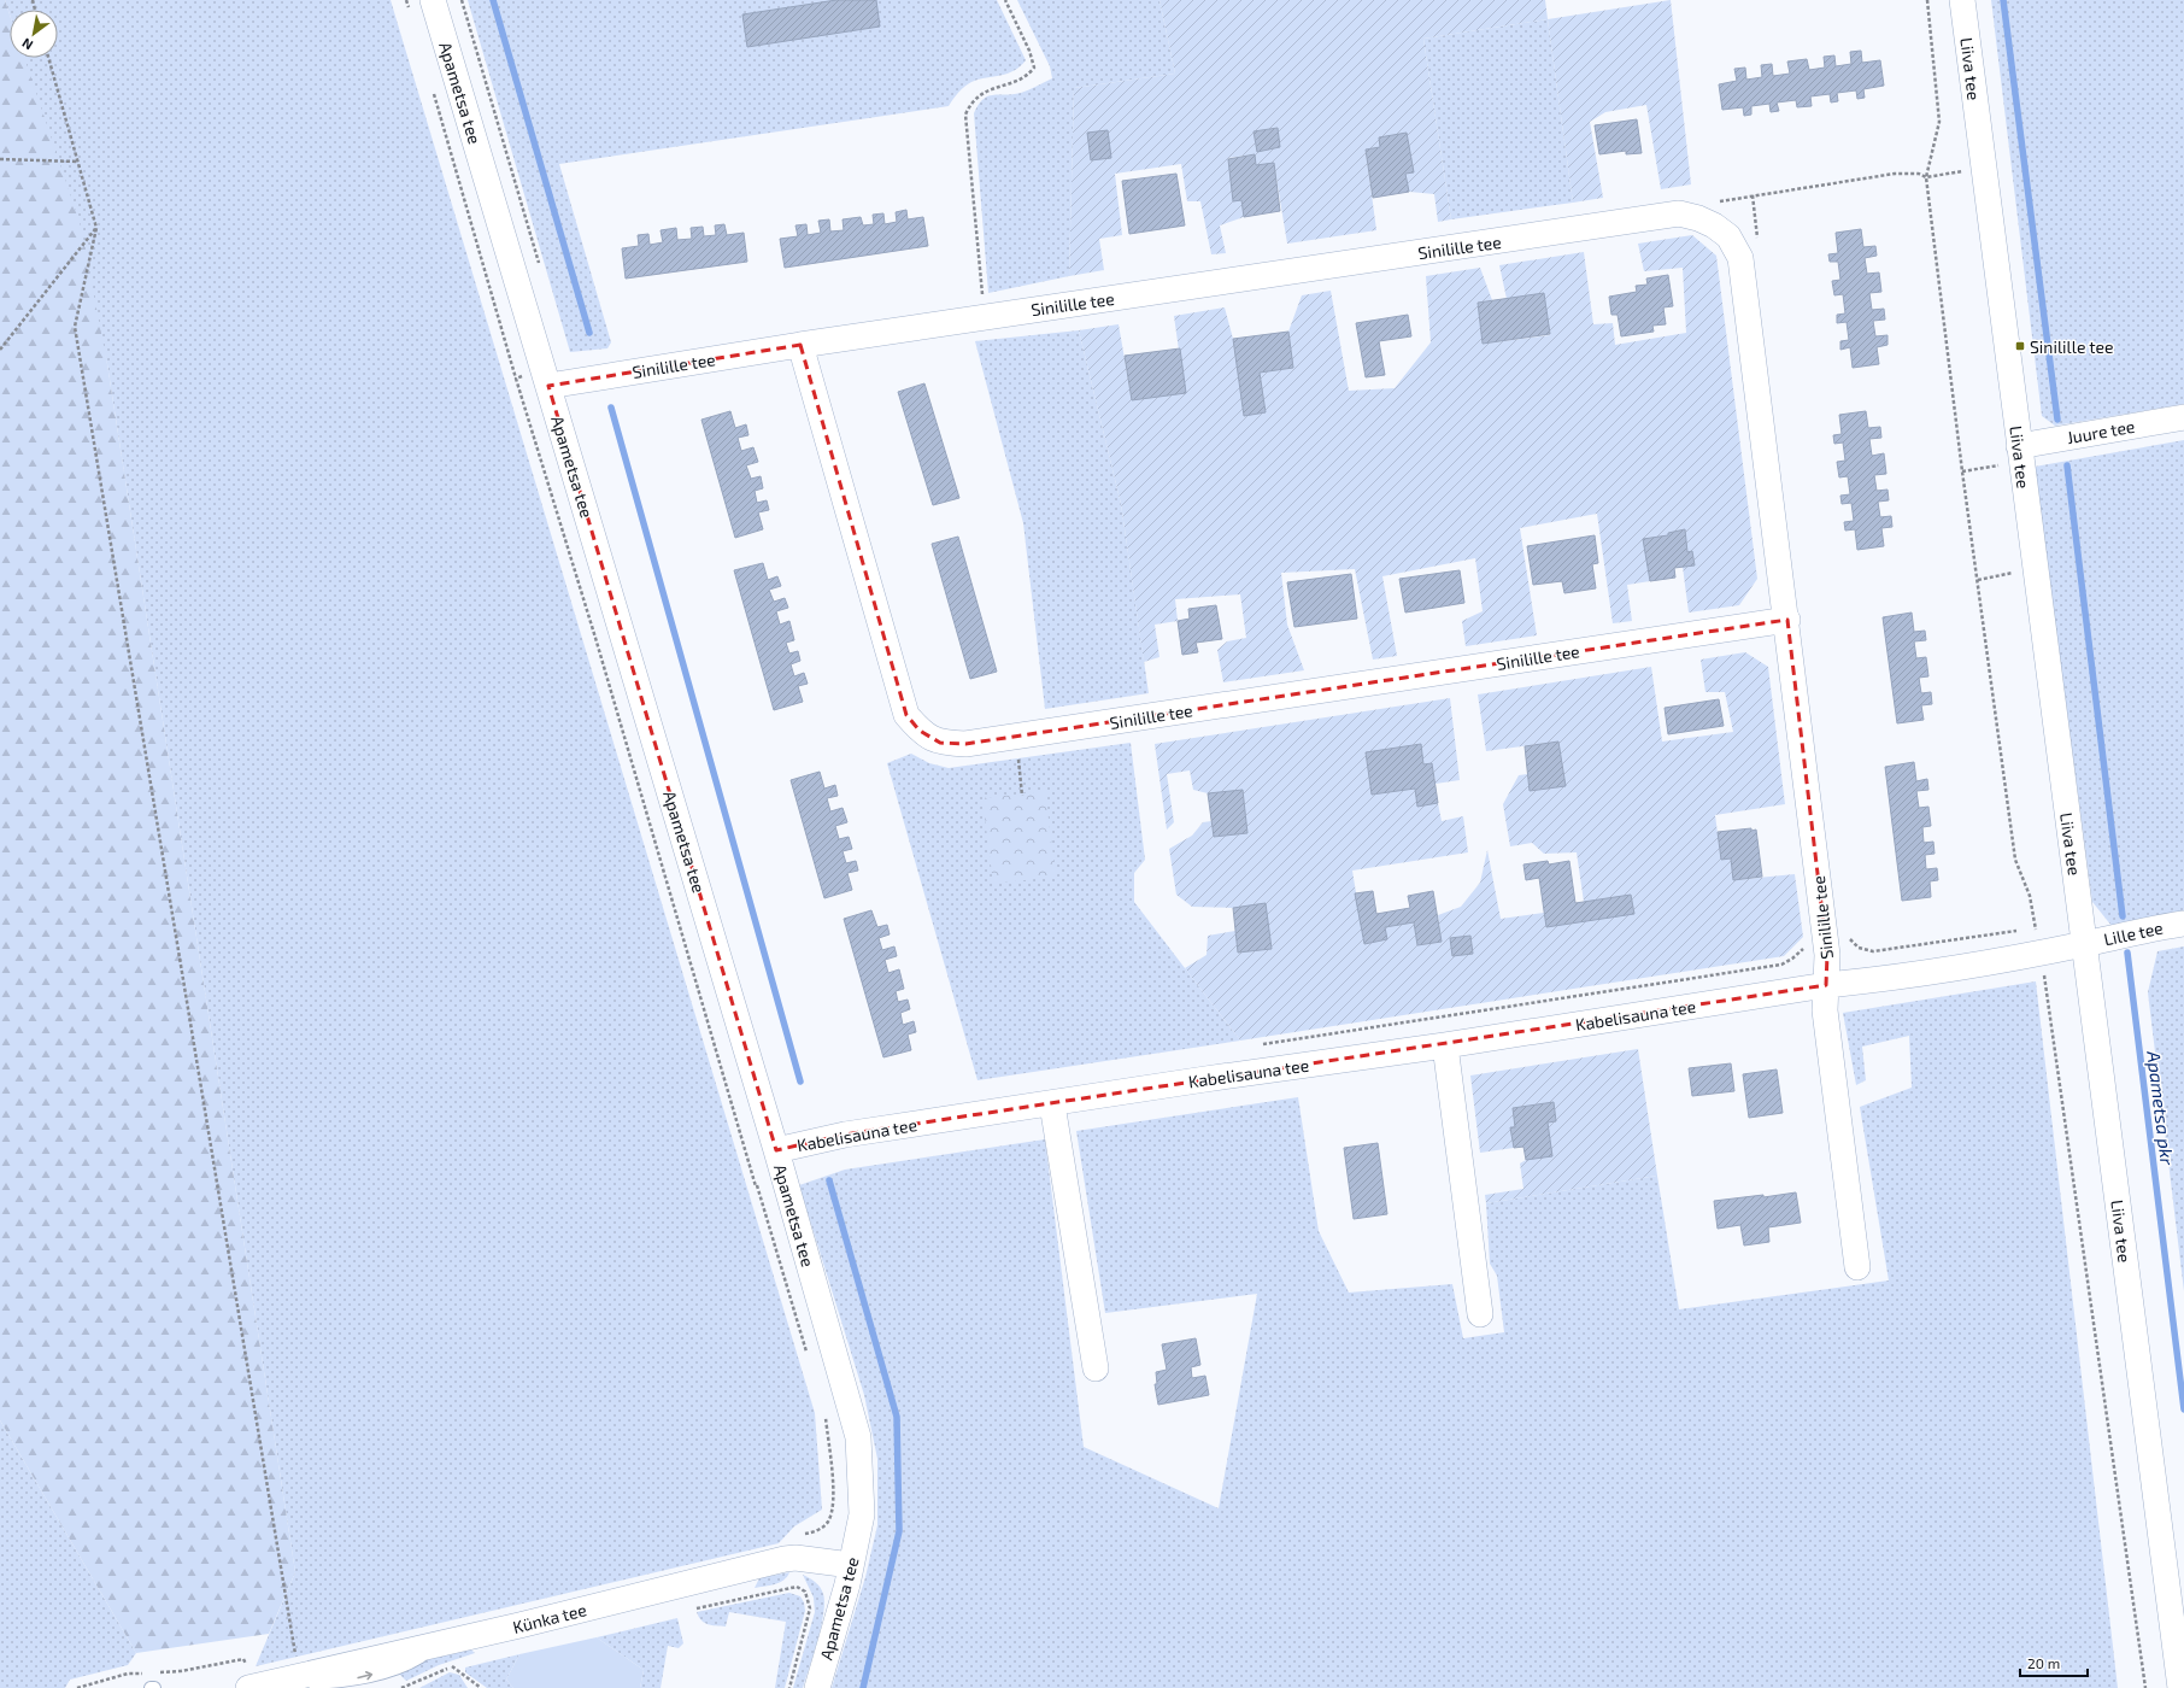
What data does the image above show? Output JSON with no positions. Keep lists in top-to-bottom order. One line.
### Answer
{"streets":{"street":["Liiva tee","Apametsa tee","Sinilille tee","Juure tee","Lille tee","Kabelisauna tee","Künka tee"]},"crossings":[["Liiva tee","Juure tee"],["Liiva tee","Lille tee"],["Liiva tee","Kabelisauna tee"],["Apametsa tee","Sinilille tee"],["Apametsa tee","Kabelisauna tee"],["Apametsa tee","Künka tee"],["Sinilille tee","Kabelisauna tee"],["Lille tee","Kabelisauna tee"]],"water":["Apametsa pkr"],"places":{"transit":["Sinilille tee"]},"scale_bar":"20 m","north":"bottom left"}
